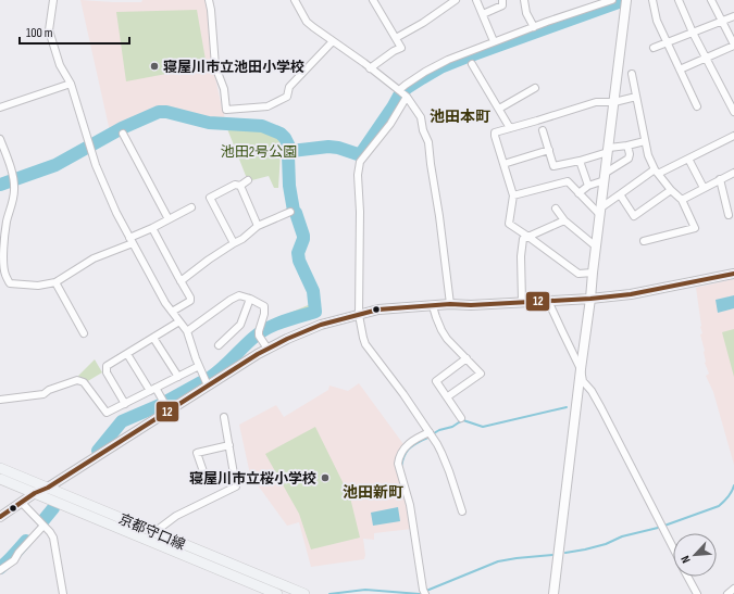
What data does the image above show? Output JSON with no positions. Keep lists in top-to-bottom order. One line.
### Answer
{"streets":{"main road":["京都守口線"]},"districts":["池田本町","池田新町"],"parks":["池田2号公園"],"places":["寝屋川市立池田小学校","寝屋川市立桜小学校"],"lines":["transit line 12"],"scale_bar":"100 m","north":"bottom left"}
